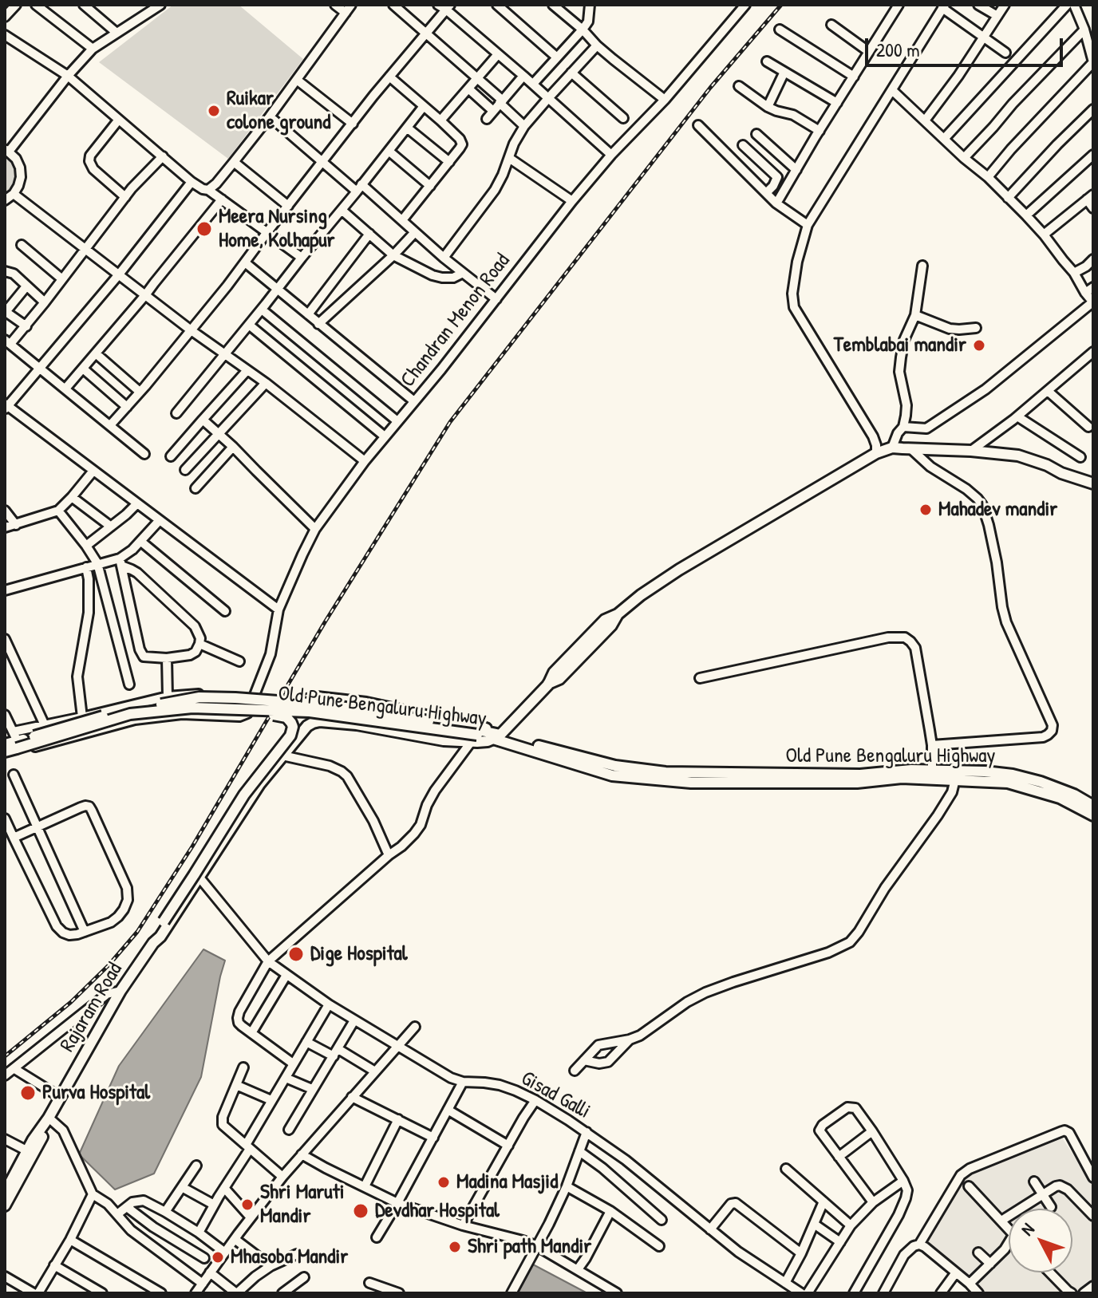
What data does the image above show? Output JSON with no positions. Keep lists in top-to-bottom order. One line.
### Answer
{"streets":{"main road":["Old Pune Bengaluru Highway","Rajaram Road"],"street":["Chandran Menon Road","Gisad Galli"]},"crossings":[["Chandran Menon Road","Old Pune Bengaluru Highway"]],"places":["Ruikar colone ground","Meera Nursing Home, Kolhapur","Temblabai mandir","Mahadev mandir","Dige Hospital","Purva Hospital","Madina Masjid","Shri Maruti Mandir","Devdhar Hospital","Shri path Mandir","Mhasoba Mandir"],"scale_bar":"200 m","north":"top left"}
